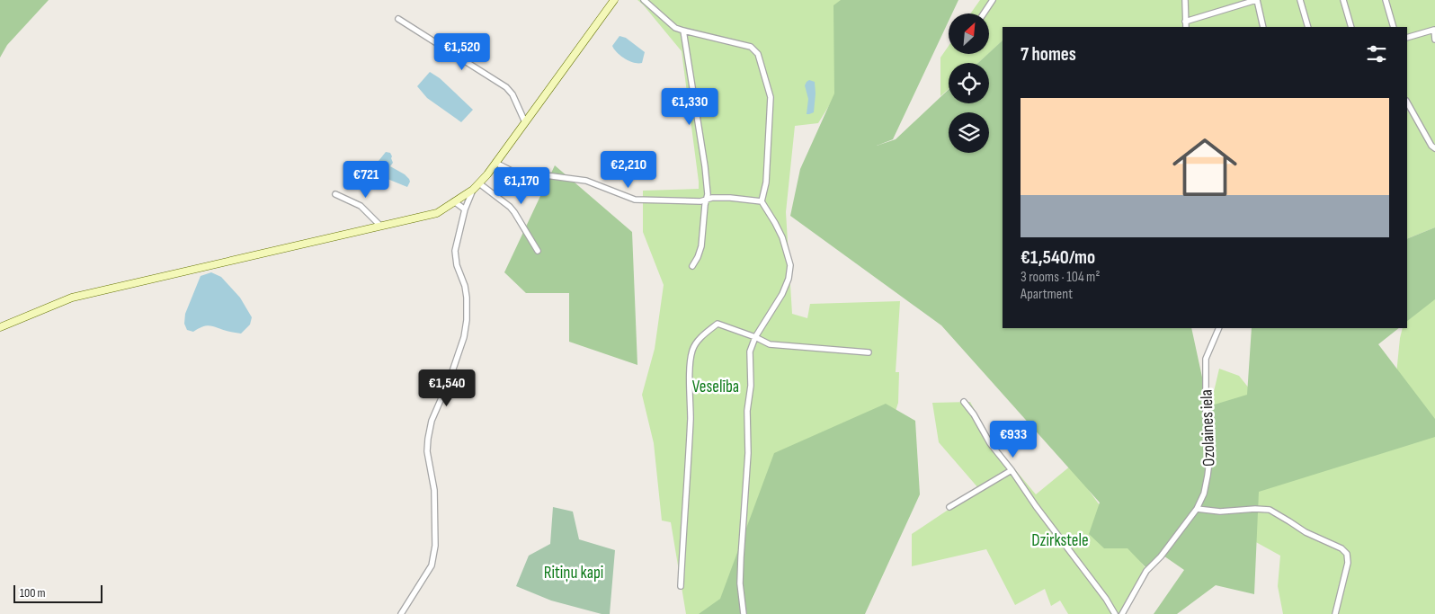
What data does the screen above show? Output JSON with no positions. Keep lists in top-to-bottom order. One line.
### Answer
{"streets":{"street":["Ozolaines iela"]},"parks":["Veselība","Dzirkstele","Ritiņu kapi"],"scale_bar":"100 m","north":"top right","page":{"heading":"7 homes","price":["€1,520","€1,330","€2,210","€721","€1,170","€1,540","€933"],"list":[{"name":"€1,540/mo","note":"3 rooms · 104 m² · Apartment"}],"scale":"100 m"}}
